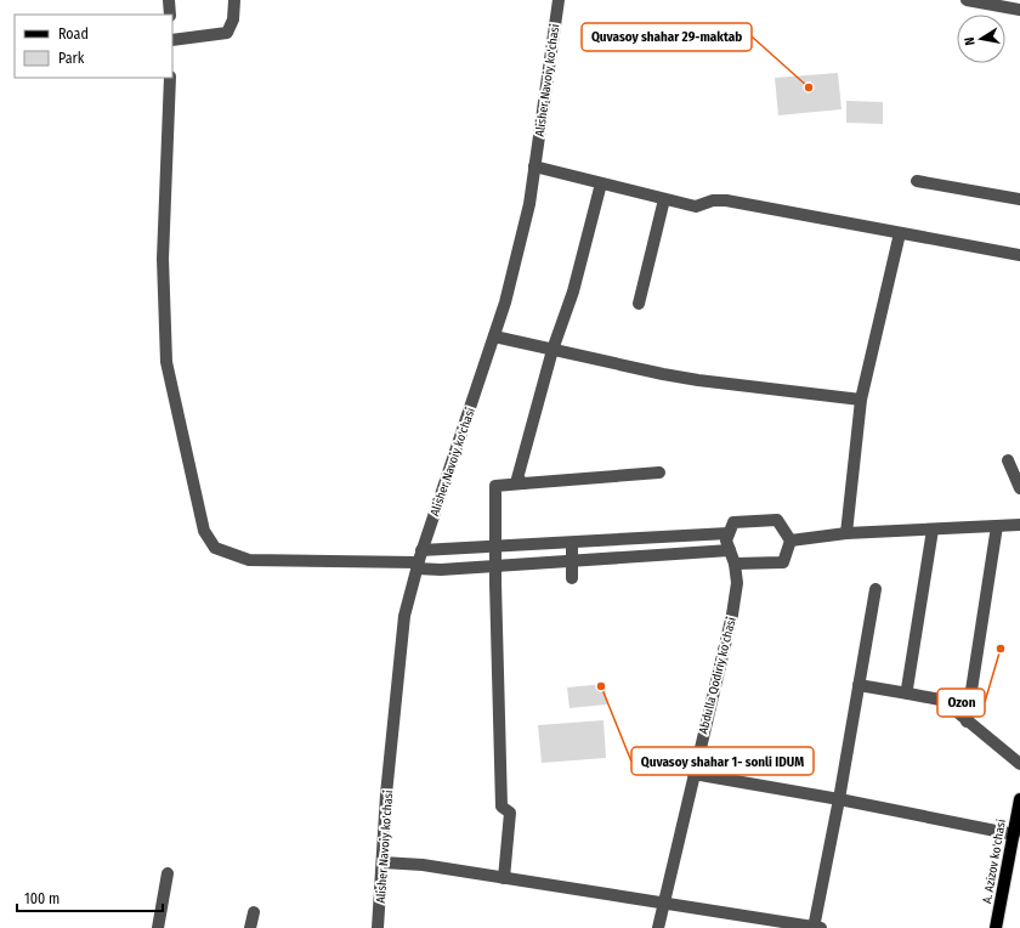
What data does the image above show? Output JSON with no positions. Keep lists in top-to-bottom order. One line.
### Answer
{"streets":{"main road":["A. Azizov ko'chasi"],"street":["Alisher Navoiy ko'chasi","Abdulla Qodiriy ko'chasi"]},"places":["Quvasoy shahar 29-maktab","Ozon","Quvasoy shahar 1- sonli IDUM"],"legend":["Road","Park"],"scale_bar":"100 m","north":"left"}
